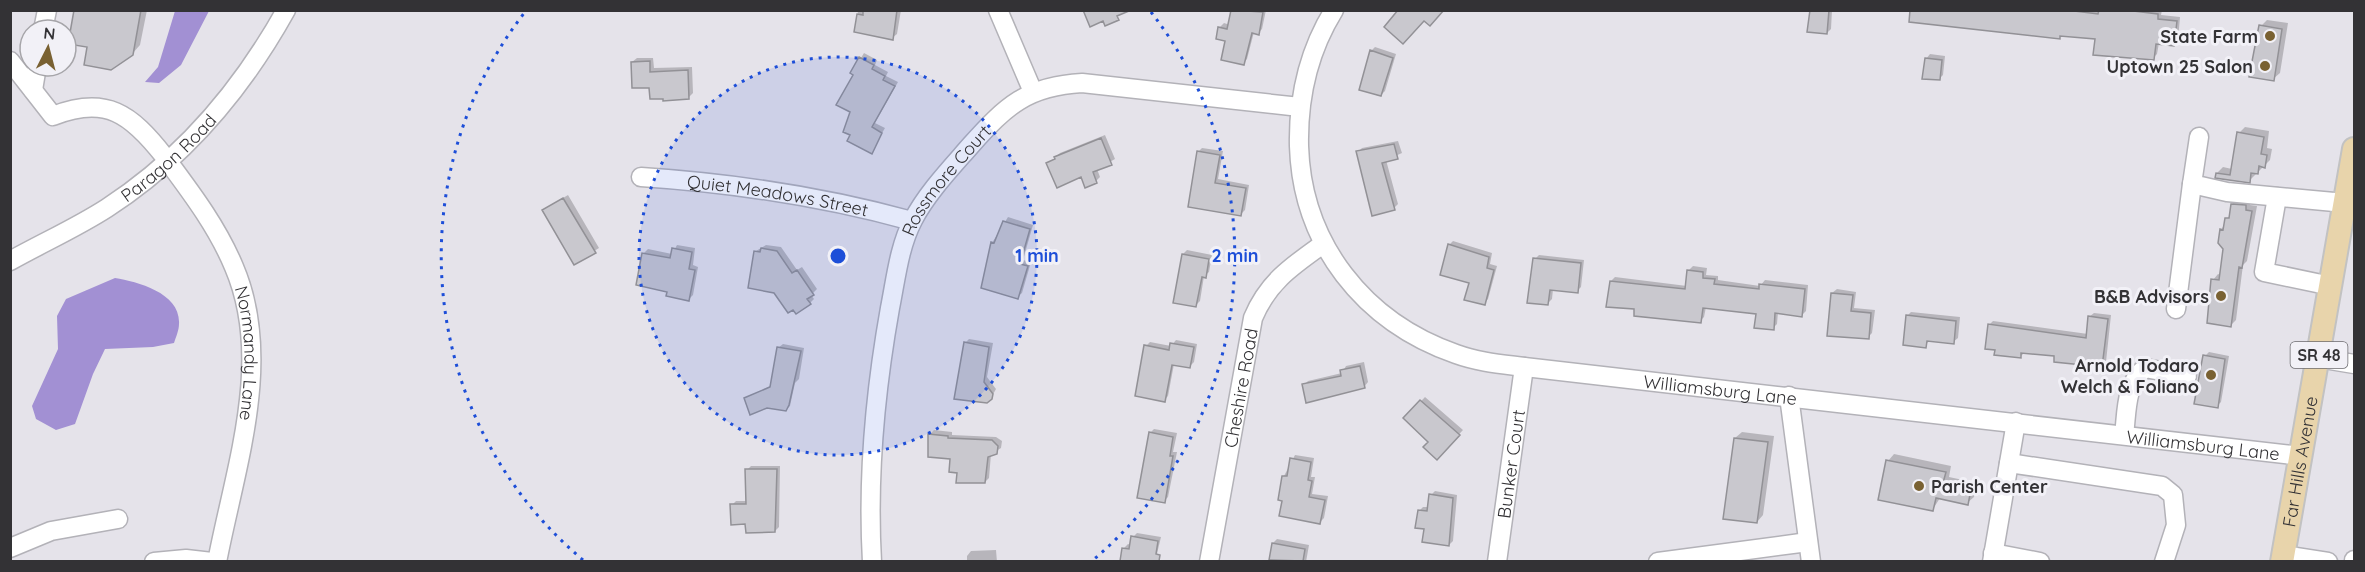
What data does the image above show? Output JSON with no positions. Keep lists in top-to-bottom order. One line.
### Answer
{"streets":{"main road":["SR 48","Far Hills Avenue"],"street":["Paragon Road","Rossmore Court","Quiet Meadows Street","Normandy Lane","Cheshire Road","Williamsburg Lane","Bunker Court"]},"crossings":[["Paragon Road","Normandy Lane"],["Rossmore Court","Quiet Meadows Street"],["Rossmore Court","Williamsburg Lane"],["Cheshire Road","Williamsburg Lane"],["Williamsburg Lane","Far Hills Avenue"],["Williamsburg Lane","Bunker Court"]],"places":["State Farm","Uptown 25 Salon","B&B Advisors","Arnold Todaro Welch & Foliano","Parish Center"],"north":"top","rings":["1 min","2 min"]}
